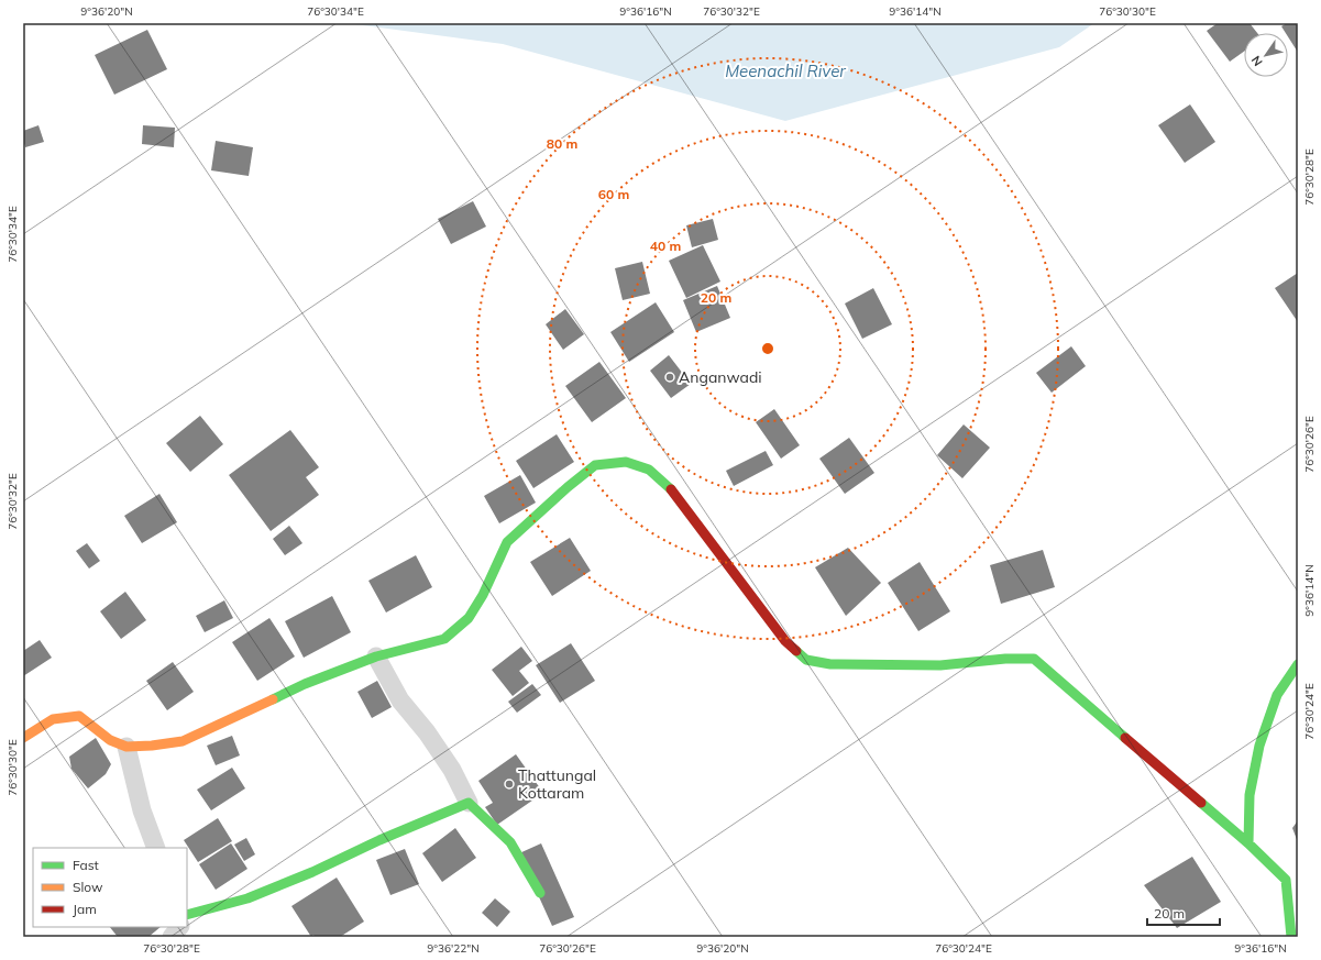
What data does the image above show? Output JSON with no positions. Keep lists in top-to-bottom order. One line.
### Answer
{"water":["Meenachil River"],"places":["Anganwadi","Thattungal Kottaram"],"legend":["Fast","Slow","Jam"],"scale_bar":"20 m","north":"bottom left","coordinates":["9°36'20\"N","76°30'34\"E","9°36'16\"N","76°30'32\"E","9°36'14\"N","76°30'30\"E","76°30'28\"E","76°30'26\"E","76°30'24\"E","9°36'22\"N"],"rings":["80 m","60 m","40 m","20 m"]}
